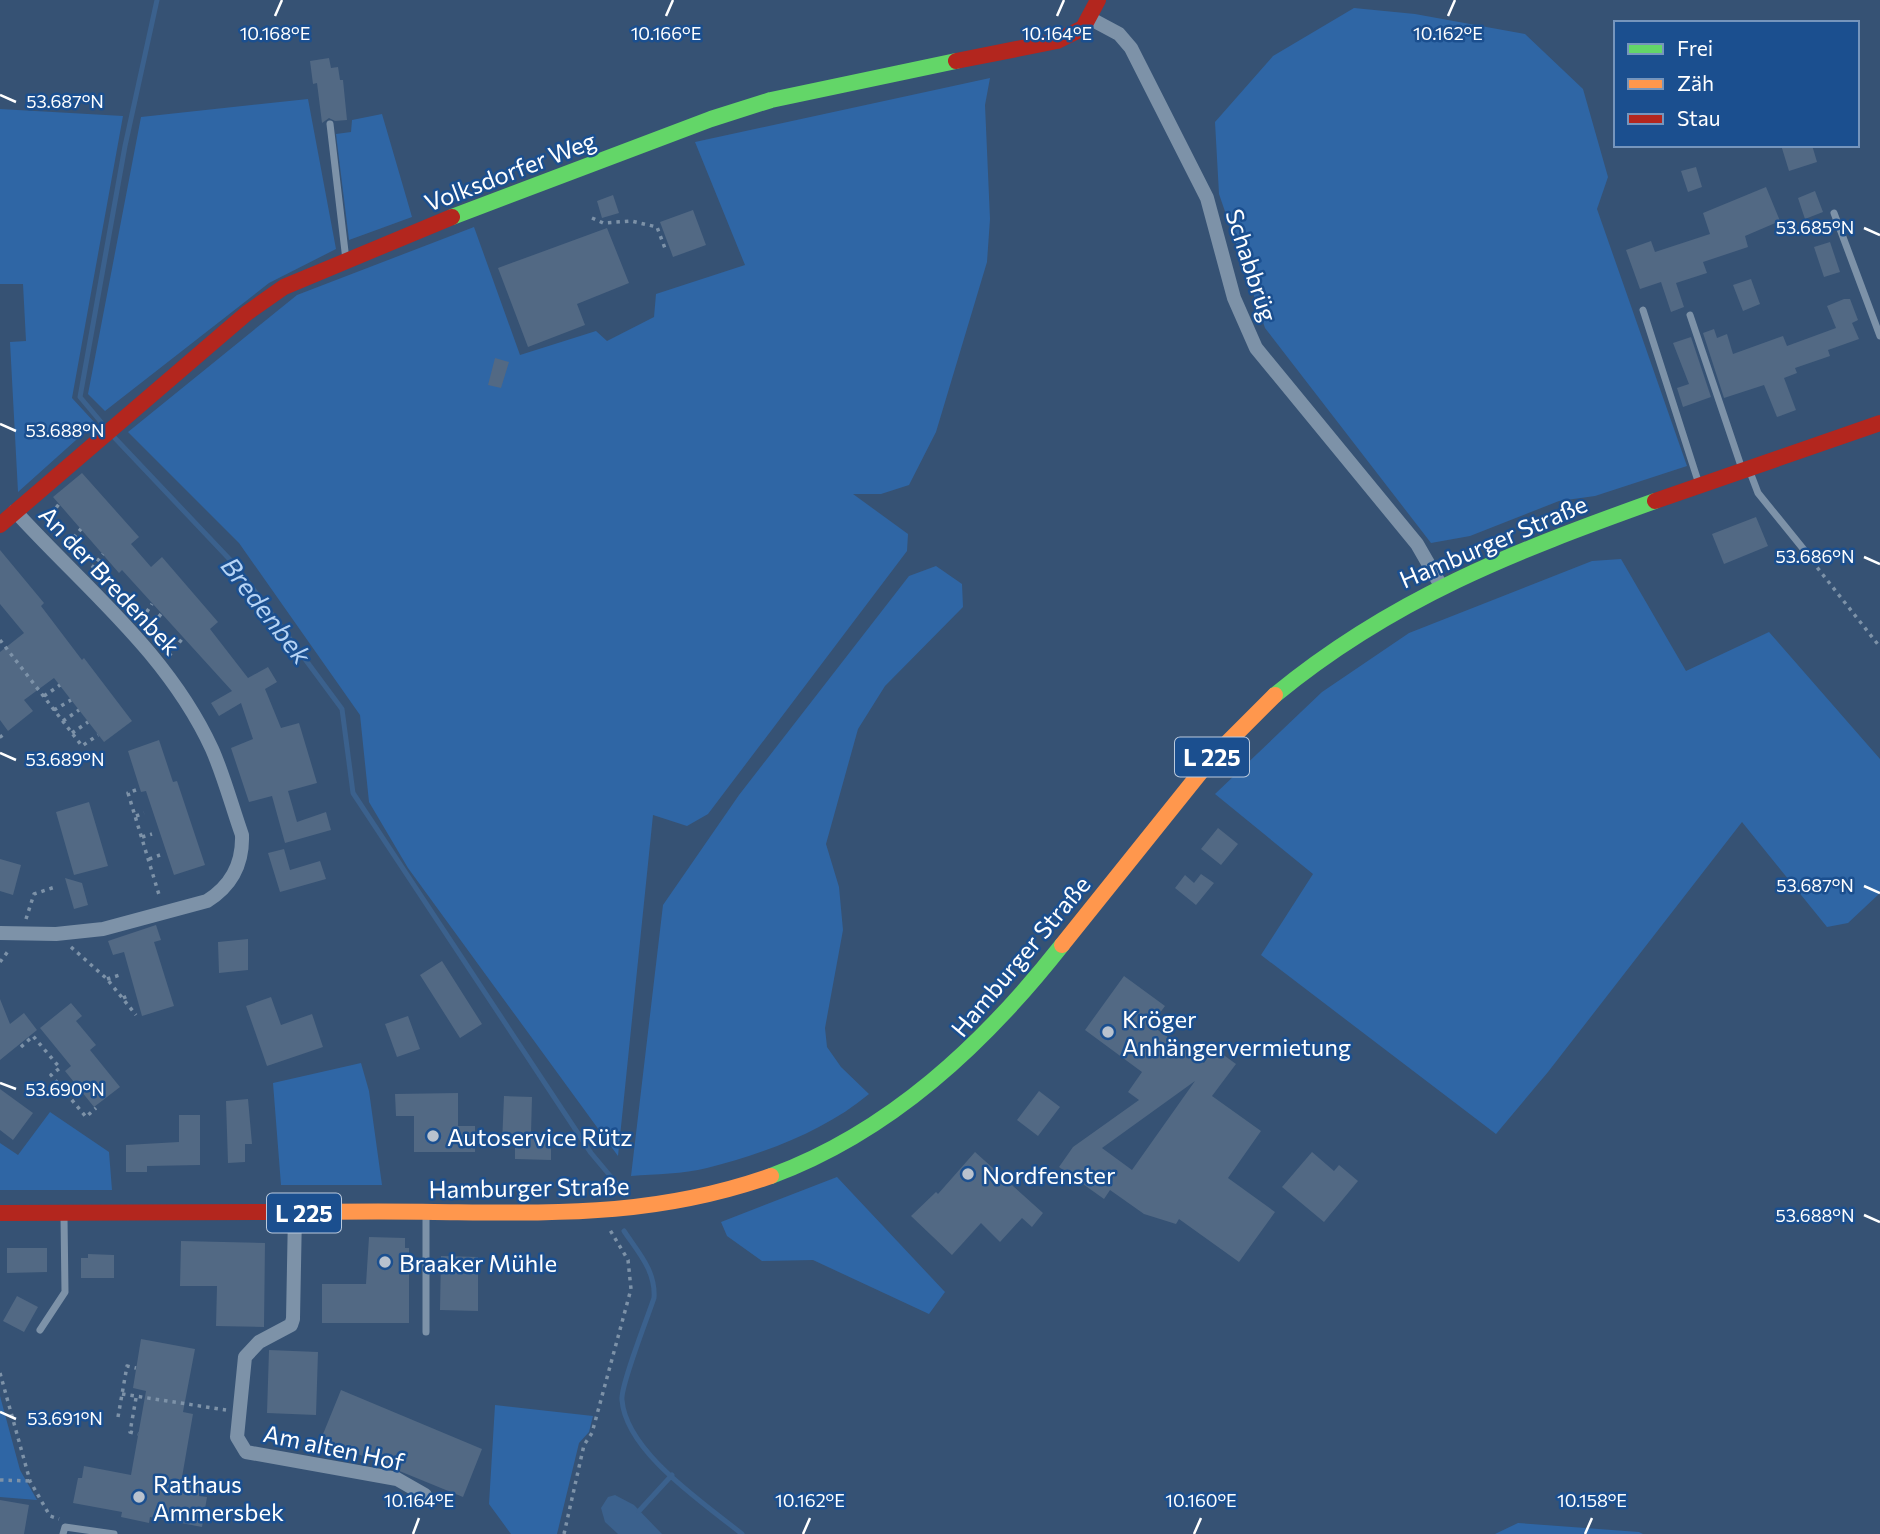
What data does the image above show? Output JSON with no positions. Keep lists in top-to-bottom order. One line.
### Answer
{"streets":{"main road":["Volksdorfer Weg","Hamburger Straße","L 225"],"street":["Schabbrüg","An der Bredenbek","Am alten Hof"]},"crossings":[["Volksdorfer Weg","Schabbrüg"],["Volksdorfer Weg","An der Bredenbek"],["Schabbrüg","Hamburger Straße"],["Hamburger Straße","Am alten Hof"]],"water":["Bredenbek"],"places":["Kröger Anhängervermietung","Autoservice Rütz","Nordfenster","Braaker Mühle","Rathaus Ammersbek"],"legend":["Frei","Zäh","Stau"],"coordinates":["10.168°E","10.166°E","10.164°E","10.162°E","53.687°N","53.685°N","53.688°N","53.686°N","53.689°N","53.690°N","53.691°N","10.160°E","10.158°E"]}
